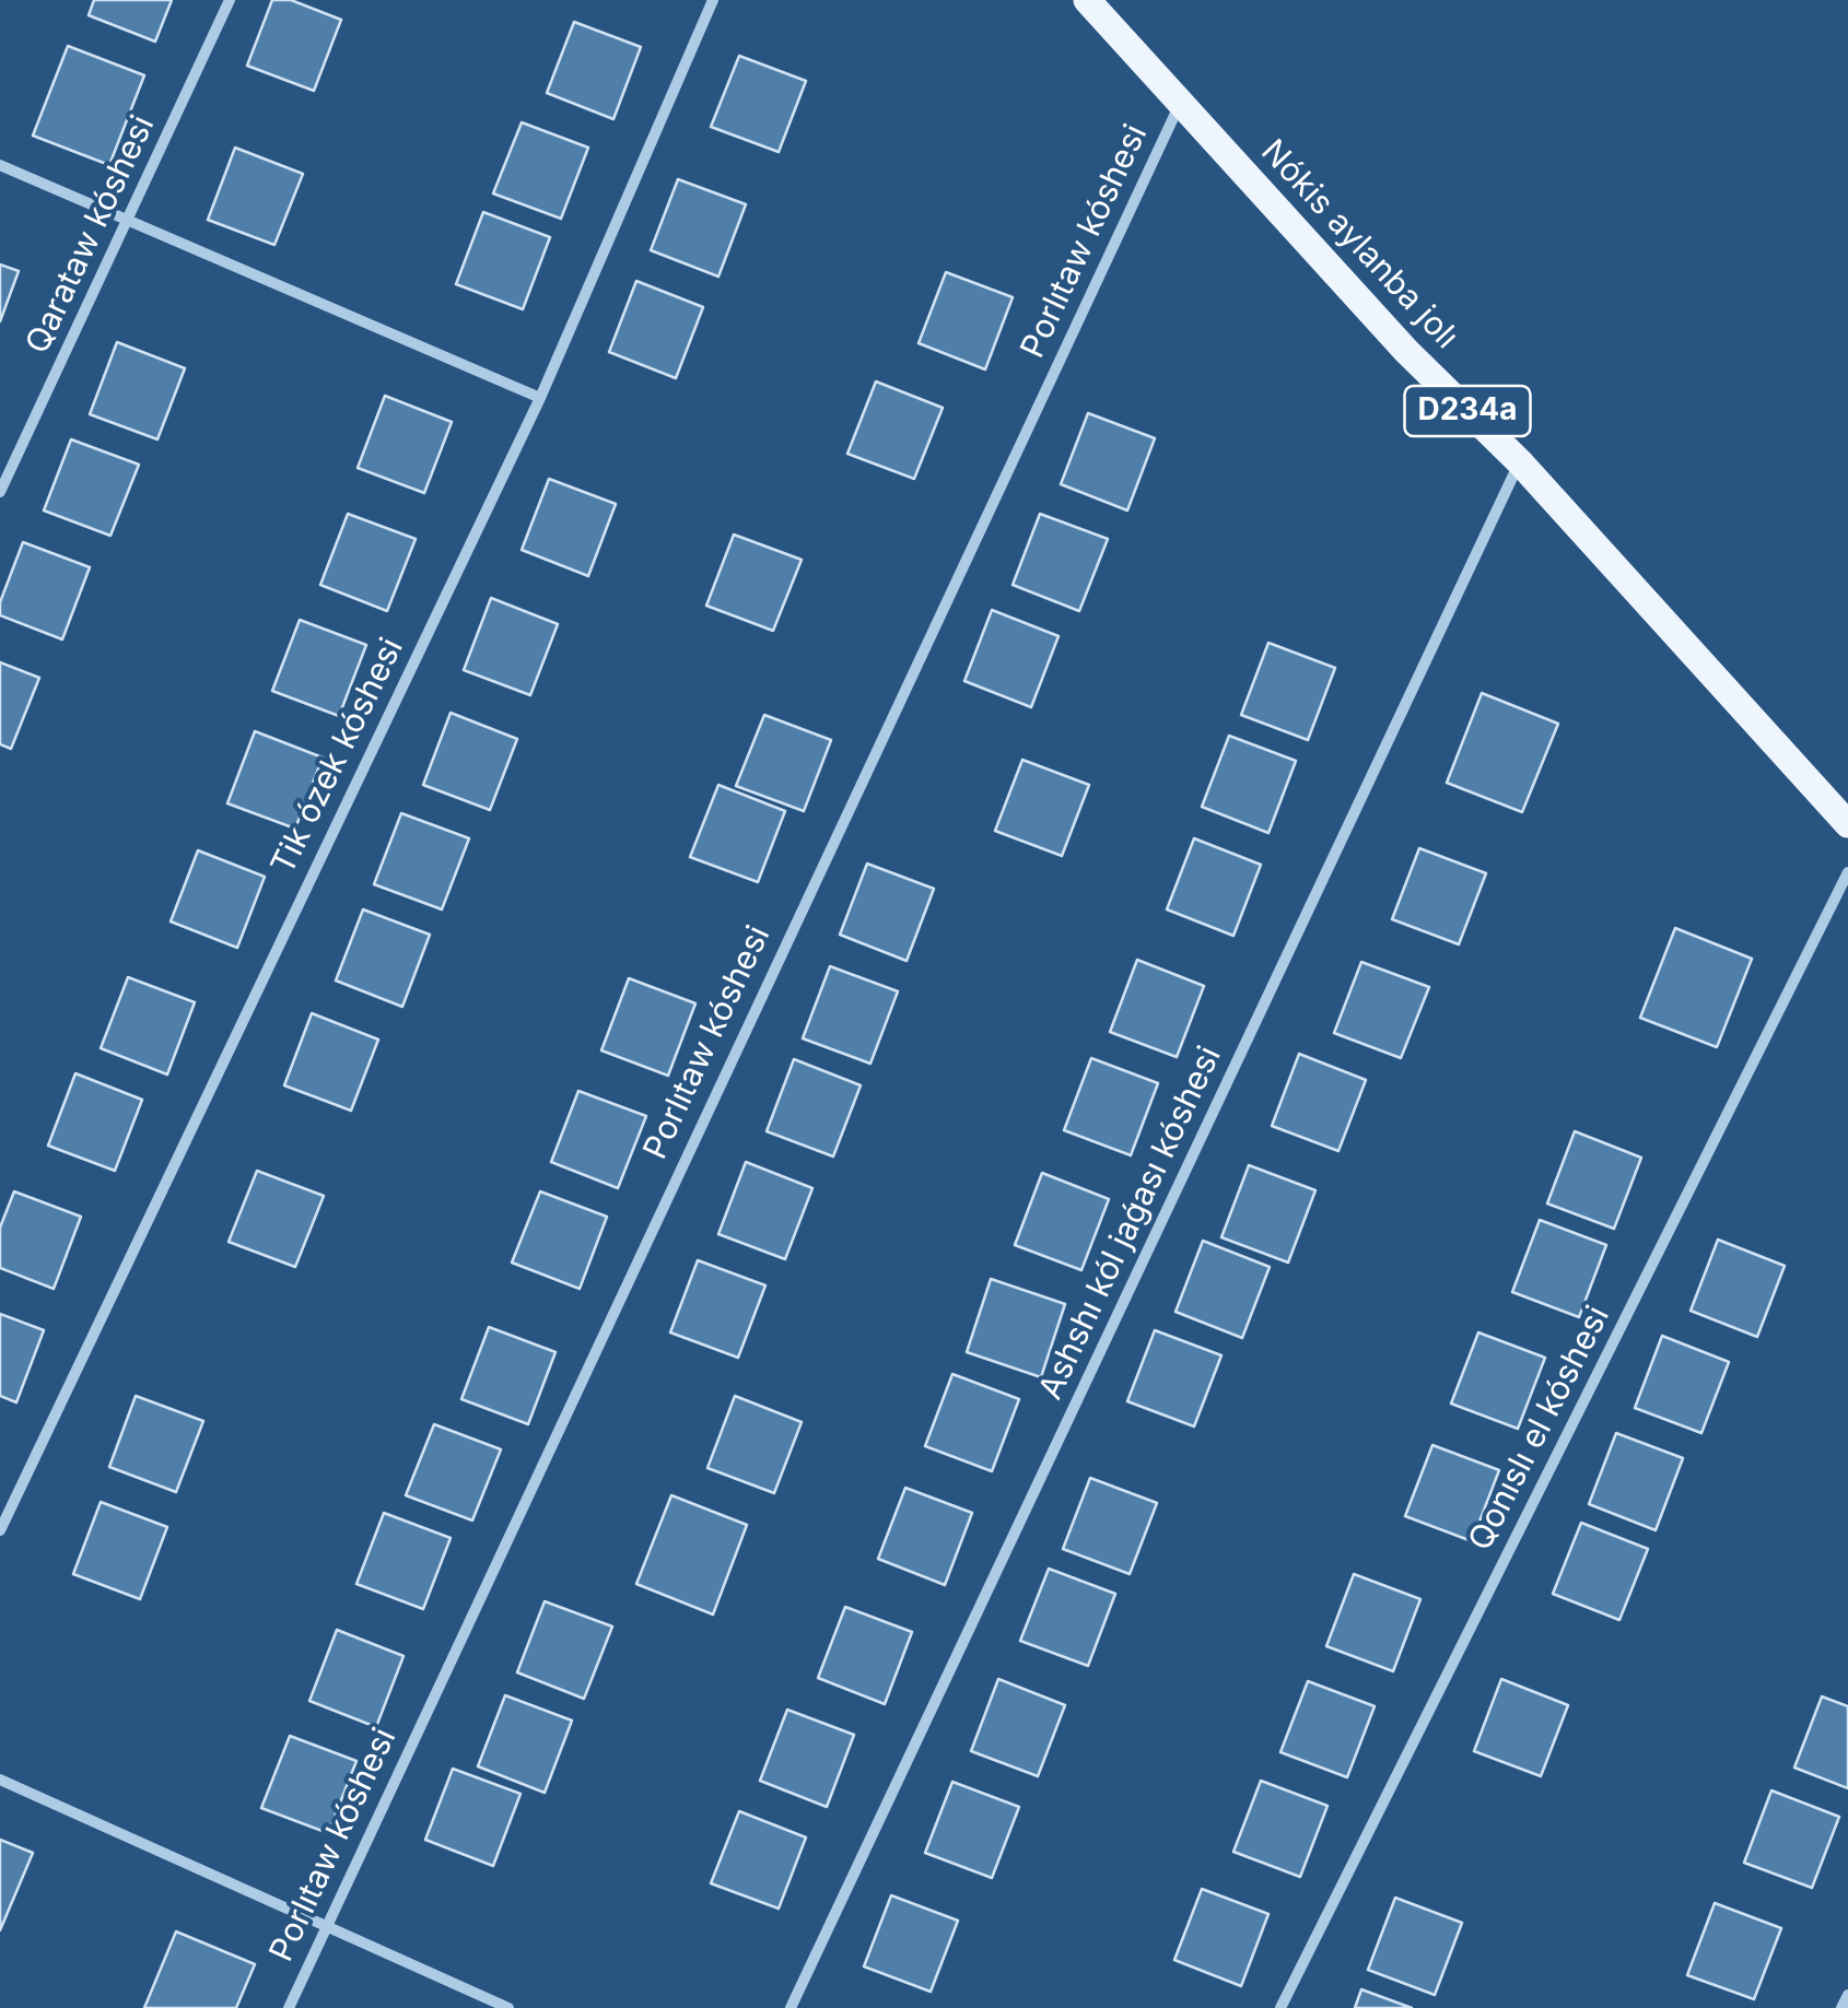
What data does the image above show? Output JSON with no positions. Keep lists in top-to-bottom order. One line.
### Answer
{"streets":{"main road":["Nókis aylanba jolı","D234a"],"street":["Qarataw kóshesi","Porlıtaw kóshesi","Tik ózek kóshesi","Ashshı kól jaǵası kóshesi","Qonıslı el kóshesi"]},"crossings":[["Porlıtaw kóshesi","Nókis aylanba jolı"],["Nókis aylanba jolı","Ashshı kól jaǵası kóshesi"]]}
